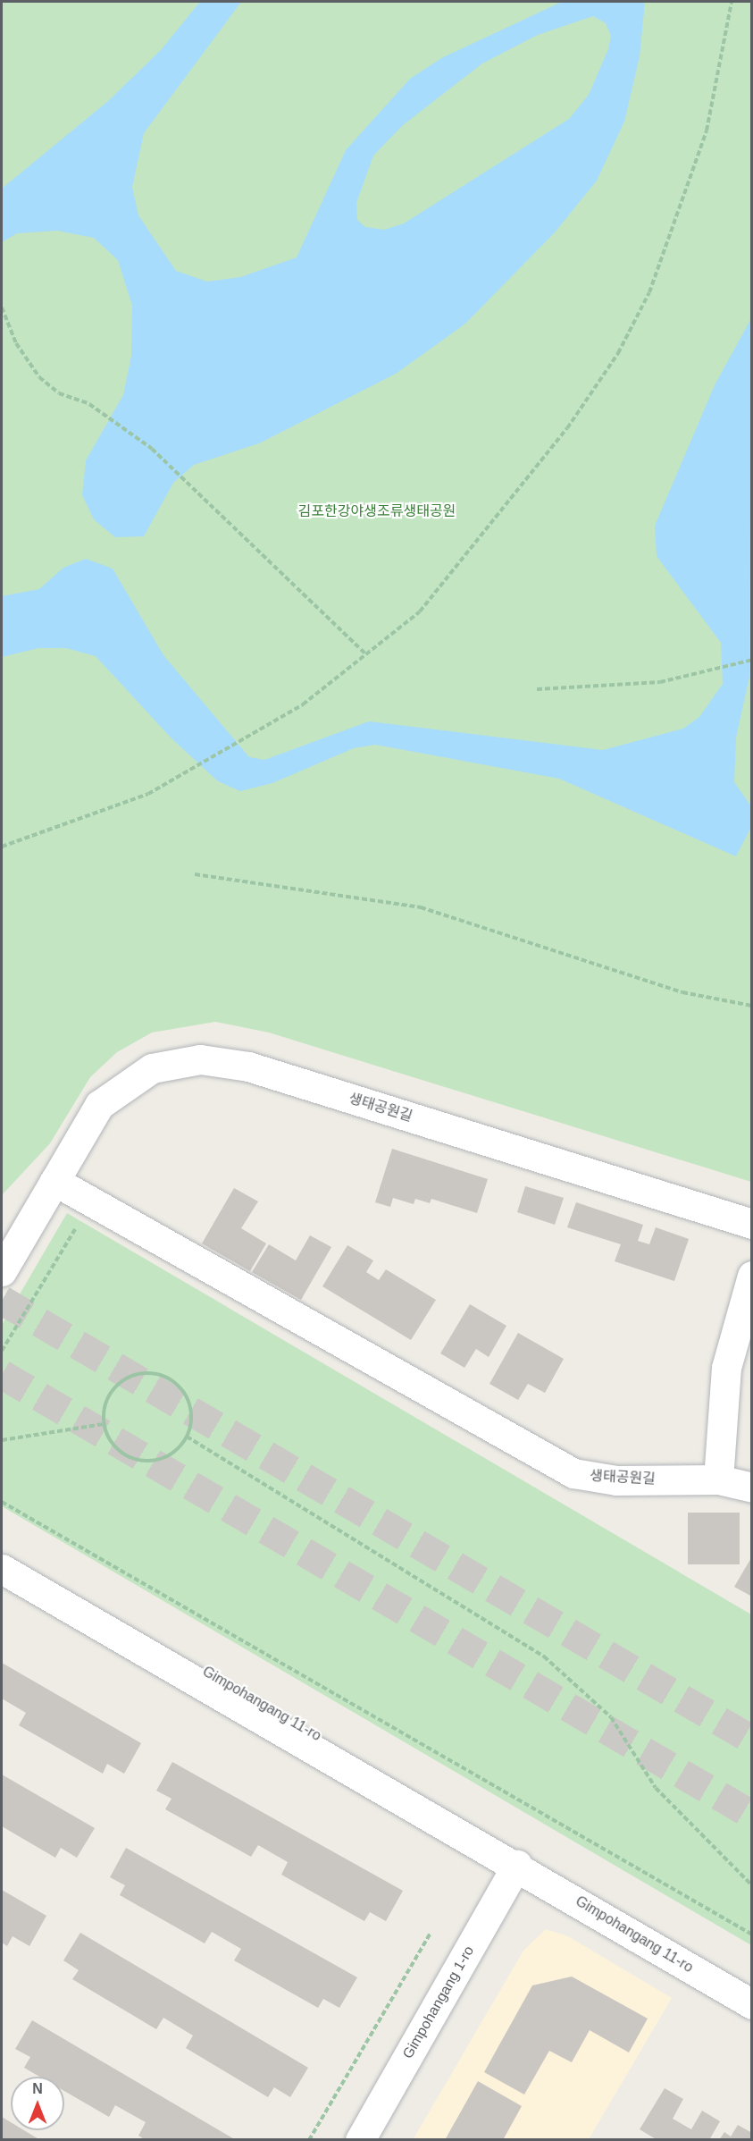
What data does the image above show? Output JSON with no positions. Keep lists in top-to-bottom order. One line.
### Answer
{"streets":{"street":["생태공원길","Gimpohangang 11-ro","Gimpohangang 1-ro"]},"crossings":[["Gimpohangang 11-ro","Gimpohangang 1-ro"]],"parks":["김포한강야생조류생태공원"],"north":"top"}
